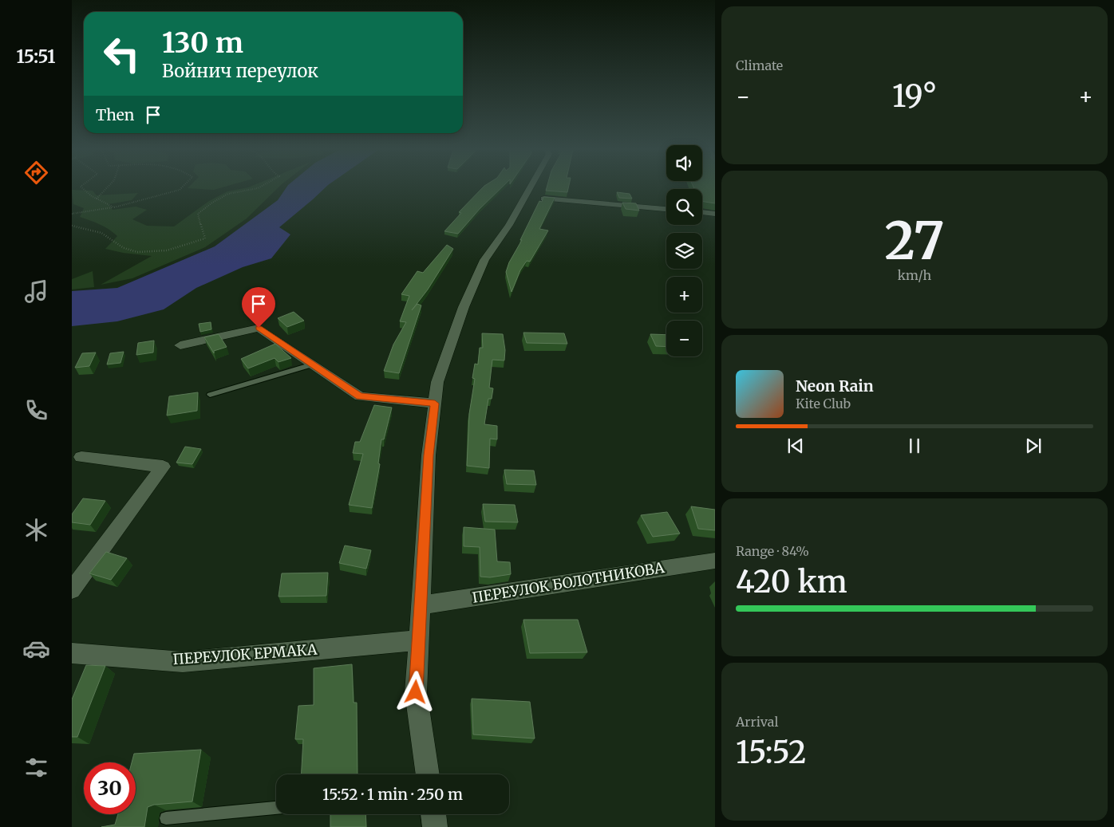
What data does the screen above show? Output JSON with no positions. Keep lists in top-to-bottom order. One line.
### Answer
{"streets":{"street":["ПЕРЕУЛОК БОЛОТНИКОВА","ПЕРЕУЛОК ЕРМАКА"]},"page":{"tabs":"15:51","tile":["Climate",["27","km/h"],["Range · 84%","420 km"],["Arrival","15:52"]],"turn":["130 m","Войнич переулок"],"heat":["−","19°","+"],"then":"Then","map_buttons":["+","−"],"song":["Neon Rain","Kite Club"],"limit":"30","trip":"15:52 · 1 min · 250 m"}}
